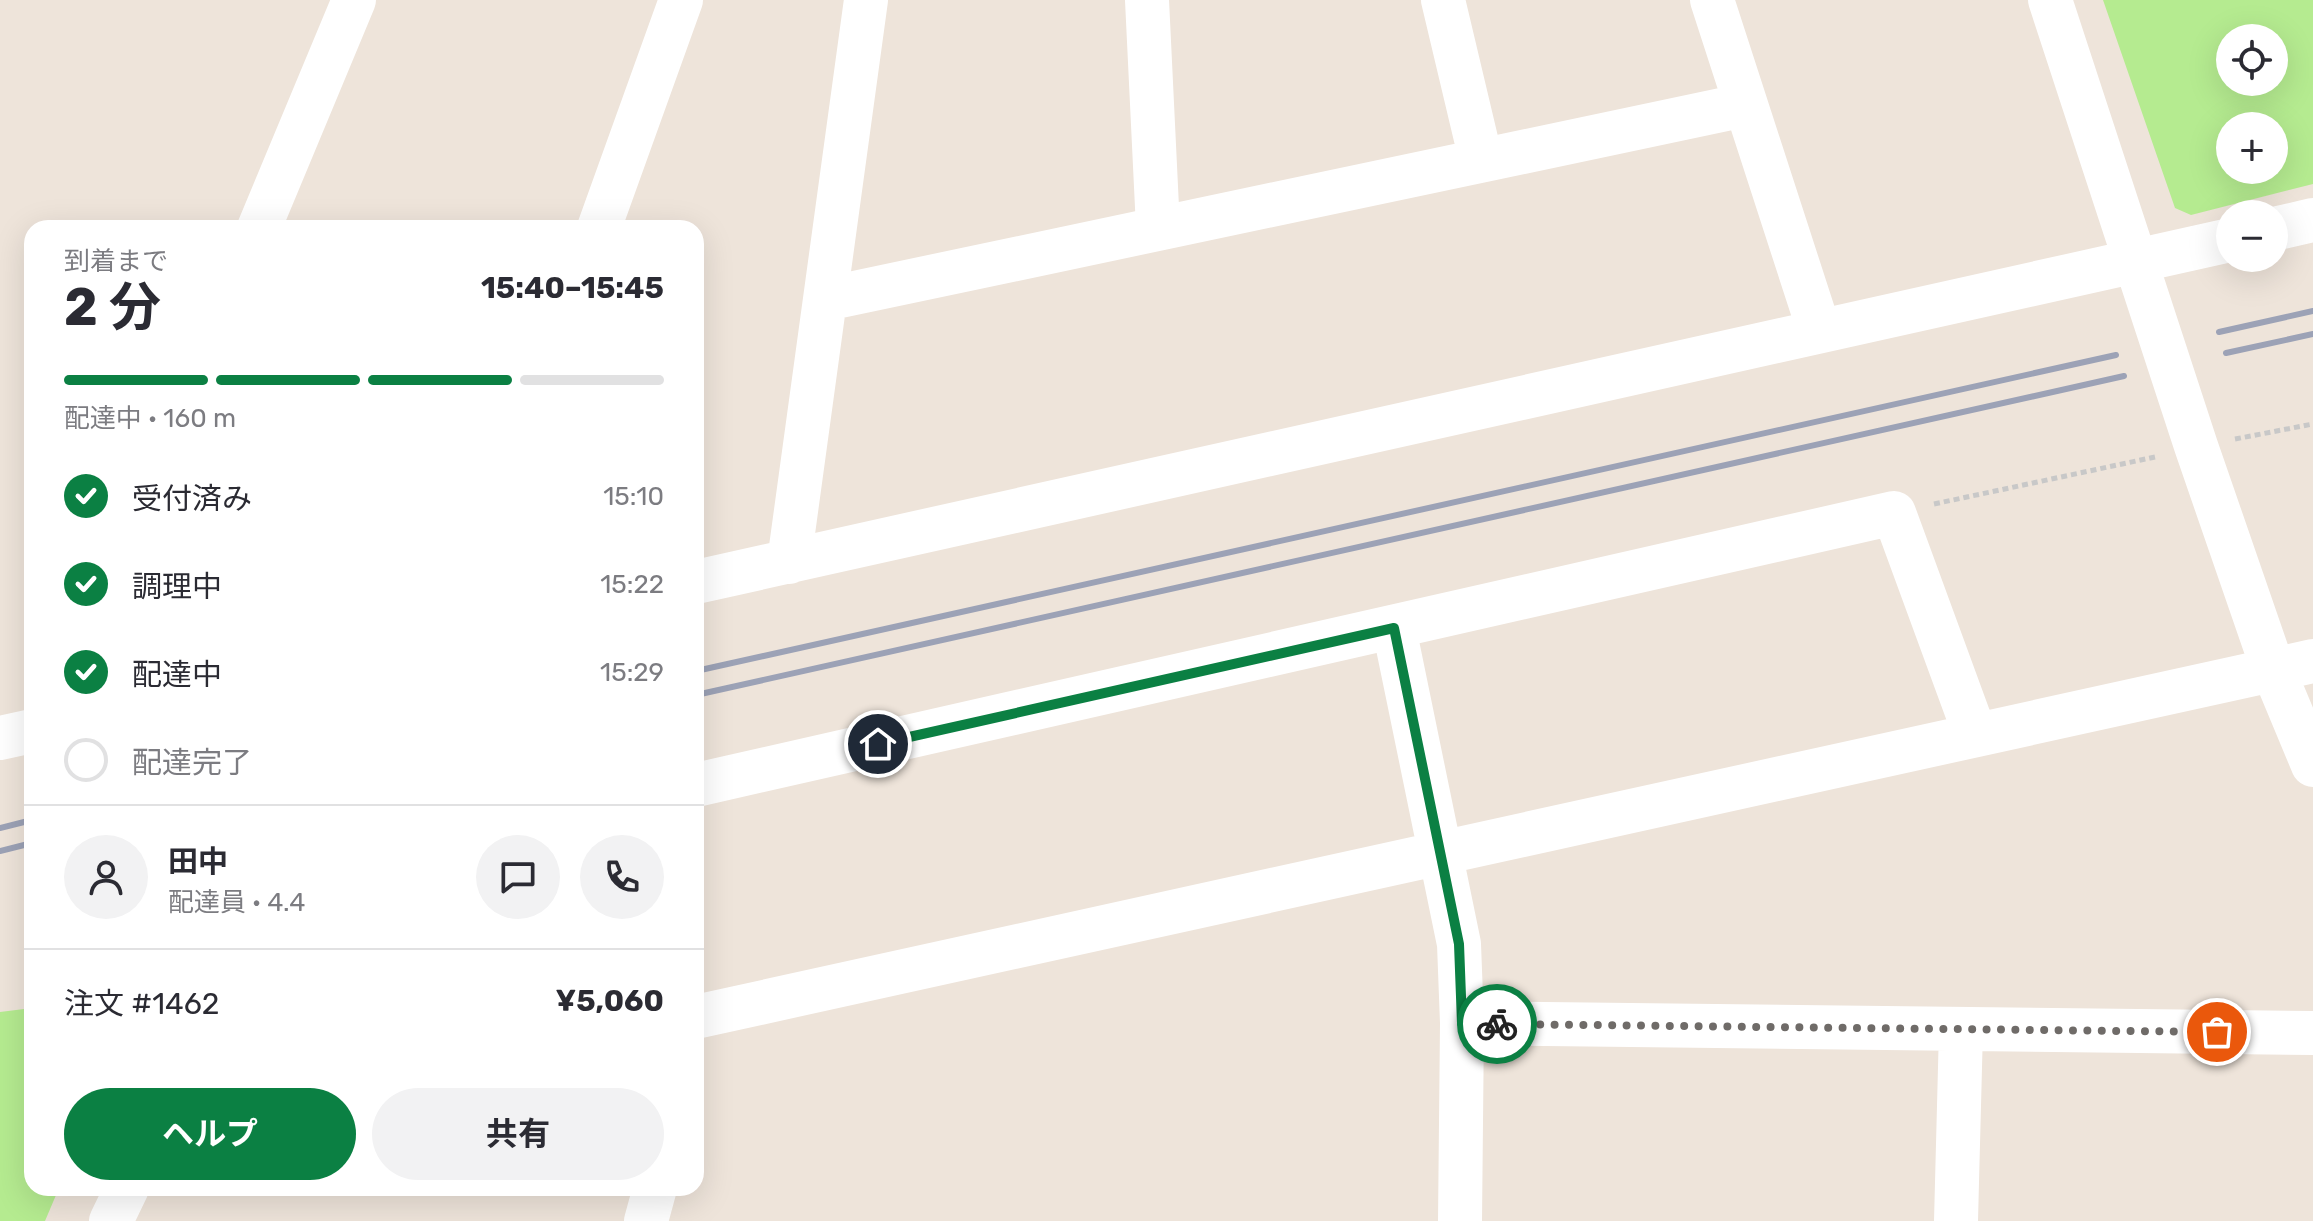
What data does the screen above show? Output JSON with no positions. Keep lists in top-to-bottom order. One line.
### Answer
{"page":{"map_buttons":["+","−"],"heading":["2 分","到着まで","15:40–15:45"],"panel":["田中","配達員 · 4.4","注文 #1462","¥5,060"],"bar":"配達中 · 160 m","list":[["受付済み","15:10"],["調理中","15:22"],["配達中","15:29"],"配達完了"],"buttons":["ヘルプ","共有"]}}
